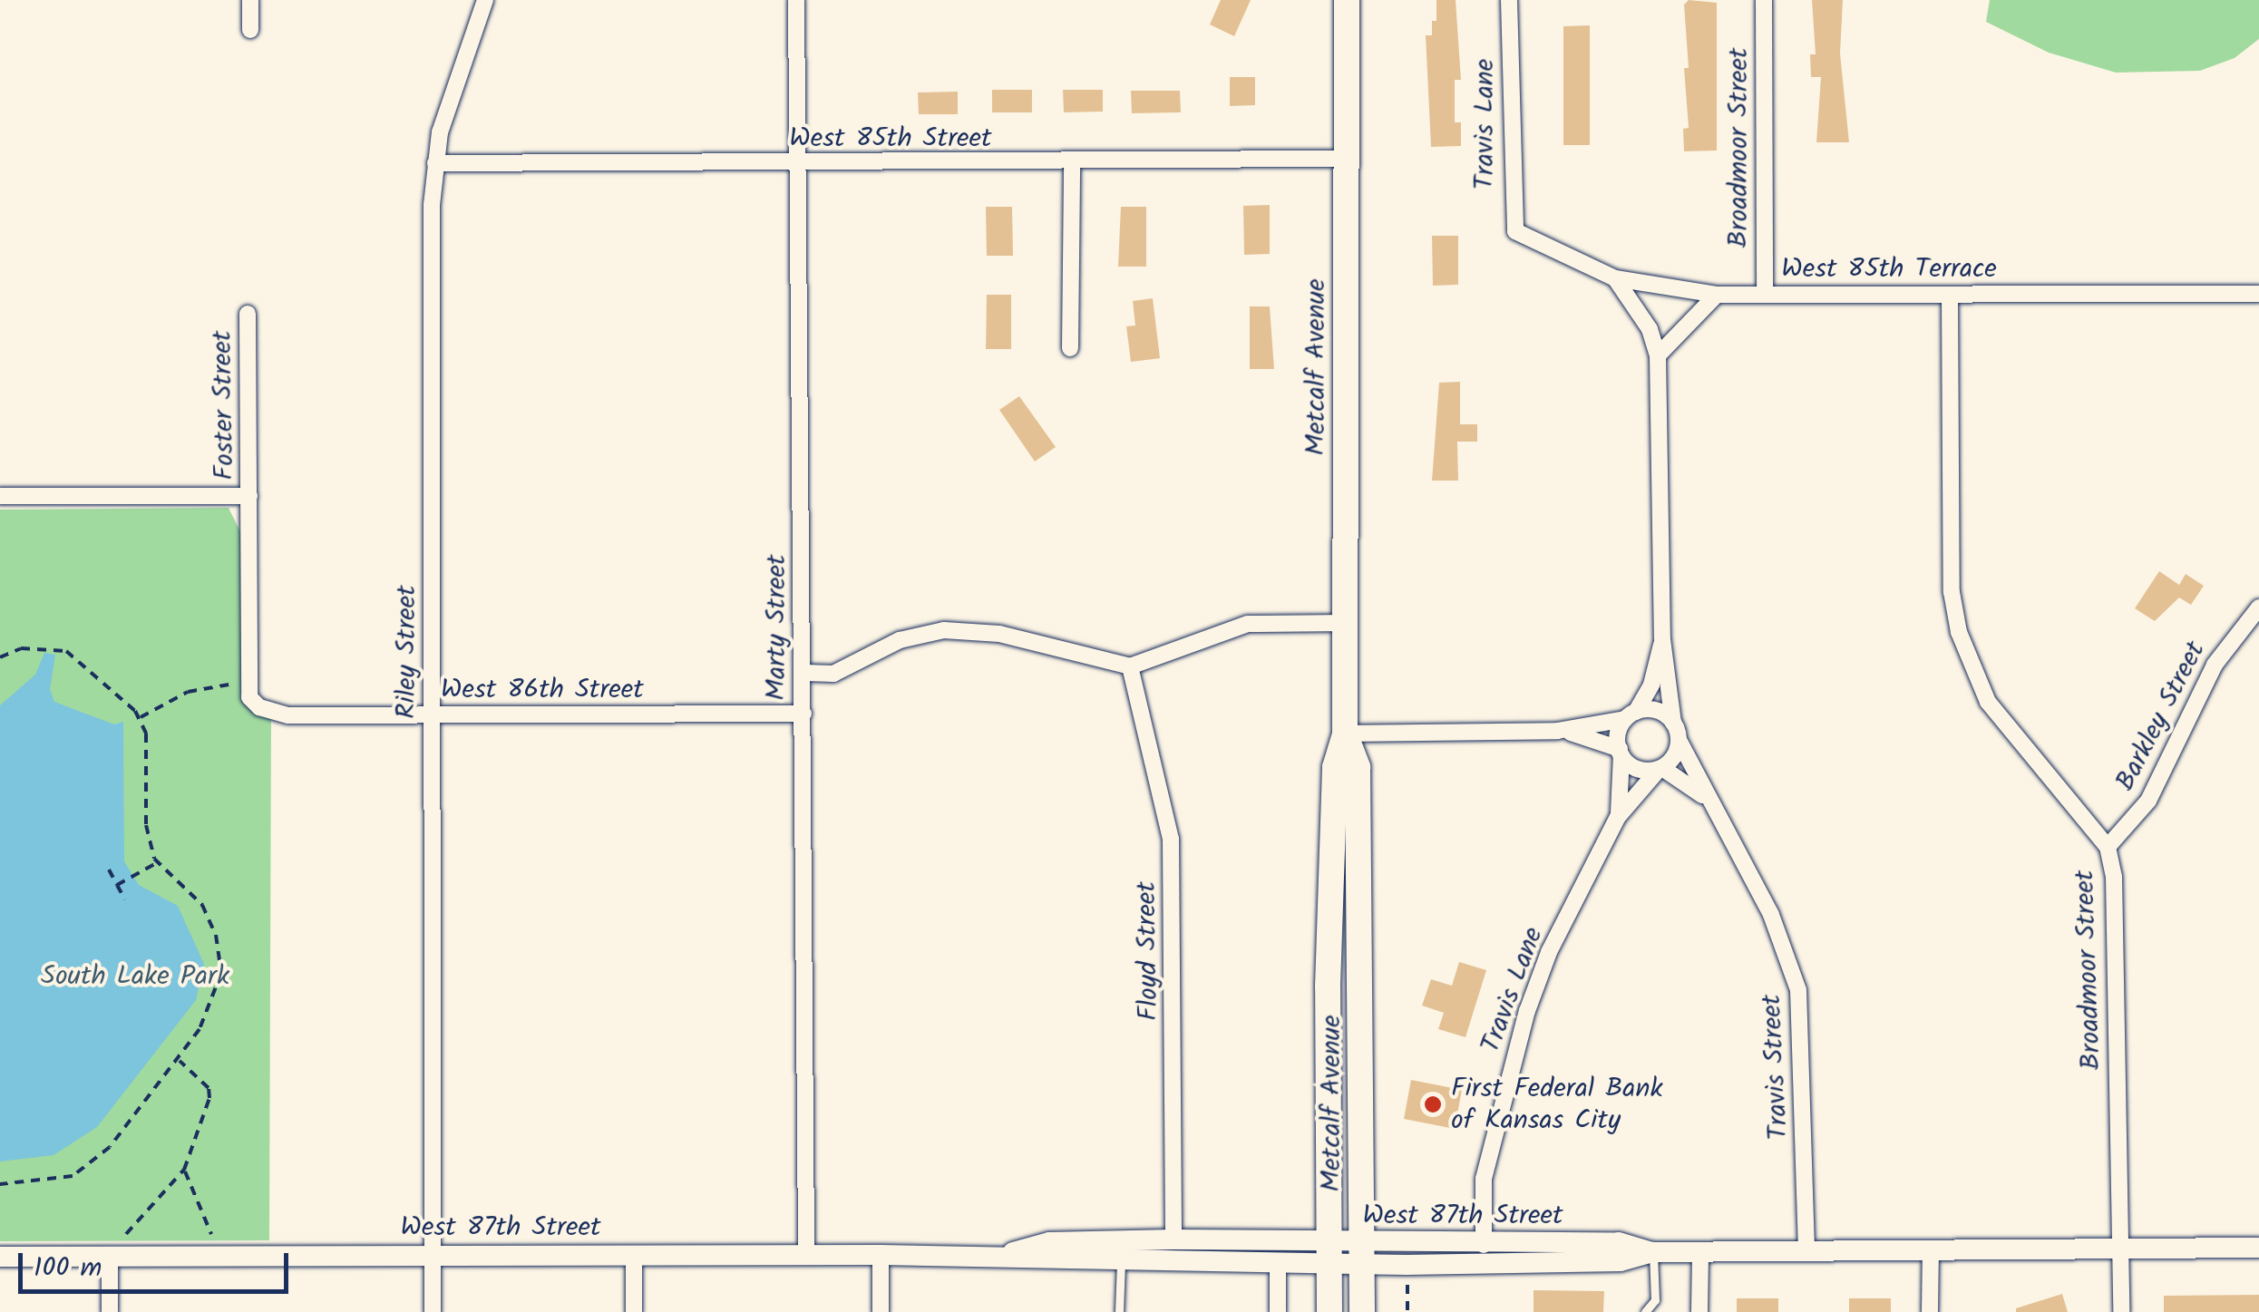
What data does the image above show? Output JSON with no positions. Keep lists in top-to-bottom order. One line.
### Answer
{"streets":{"main road":["Metcalf Avenue"],"street":["Travis Lane","West 85th Street","Broadmoor Street","West 85th Terrace","Foster Street","Marty Street","Riley Street","West 86th Street","Barkley Street","Floyd Street","Travis Street","West 87th Street"]},"crossings":[["Travis Lane","West 85th Terrace"],["Travis Lane","Travis Street"],["Travis Lane","West 87th Street"],["West 85th Street","Metcalf Avenue"],["West 85th Street","Marty Street"],["West 85th Street","Riley Street"],["Broadmoor Street","West 85th Terrace"],["Broadmoor Street","Barkley Street"],["Broadmoor Street","West 87th Street"],["Metcalf Avenue","West 87th Street"],["Foster Street","West 86th Street"],["Marty Street","West 86th Street"],["Marty Street","West 87th Street"],["Riley Street","West 86th Street"],["Riley Street","West 87th Street"],["Floyd Street","West 87th Street"],["Travis Street","West 87th Street"]],"parks":["South Lake Park"],"places":["First Federal Bank of Kansas City"],"scale_bar":"100 m"}
